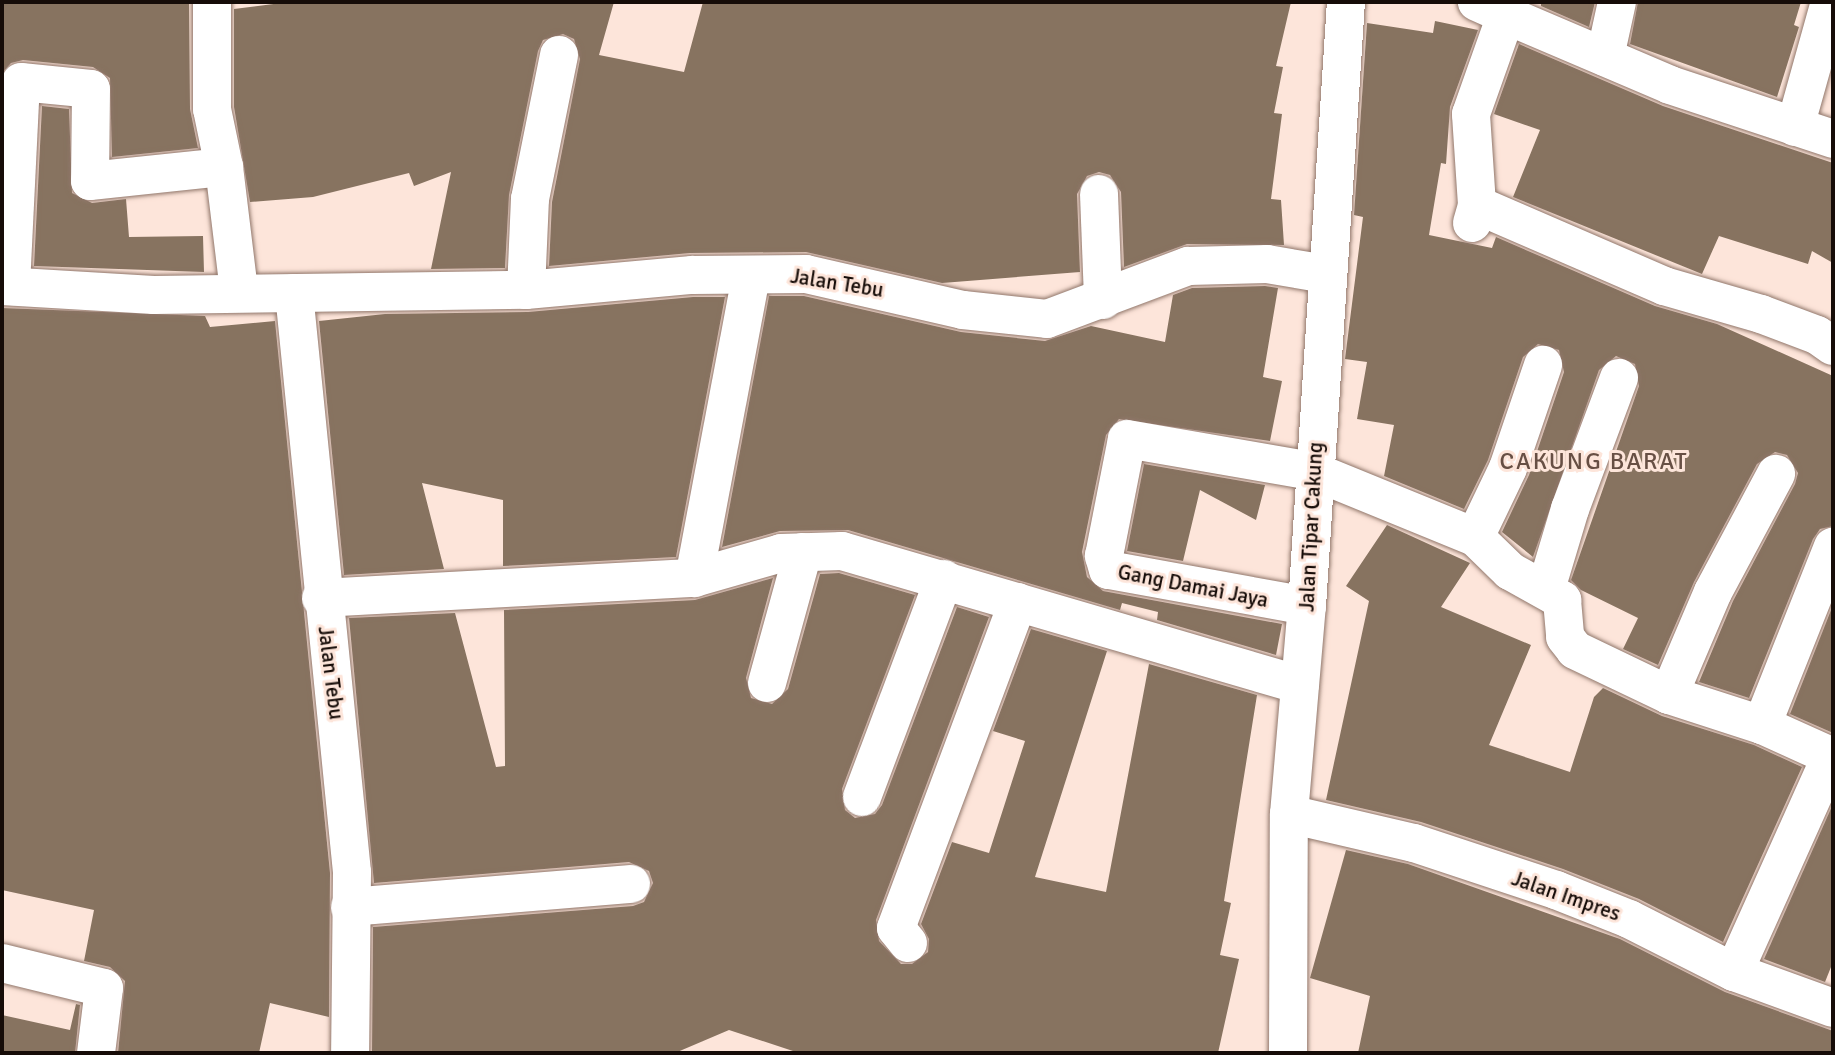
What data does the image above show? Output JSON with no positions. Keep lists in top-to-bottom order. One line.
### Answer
{"streets":{"street":["Jalan Tebu","Jalan Tipar Cakung","Gang Damai Jaya","Jalan Impres"]},"crossings":[["Jalan Tebu","Jalan Tipar Cakung"],["Jalan Tipar Cakung","Gang Damai Jaya"],["Jalan Tipar Cakung","Jalan Impres"]],"districts":["CAKUNG BARAT"]}
